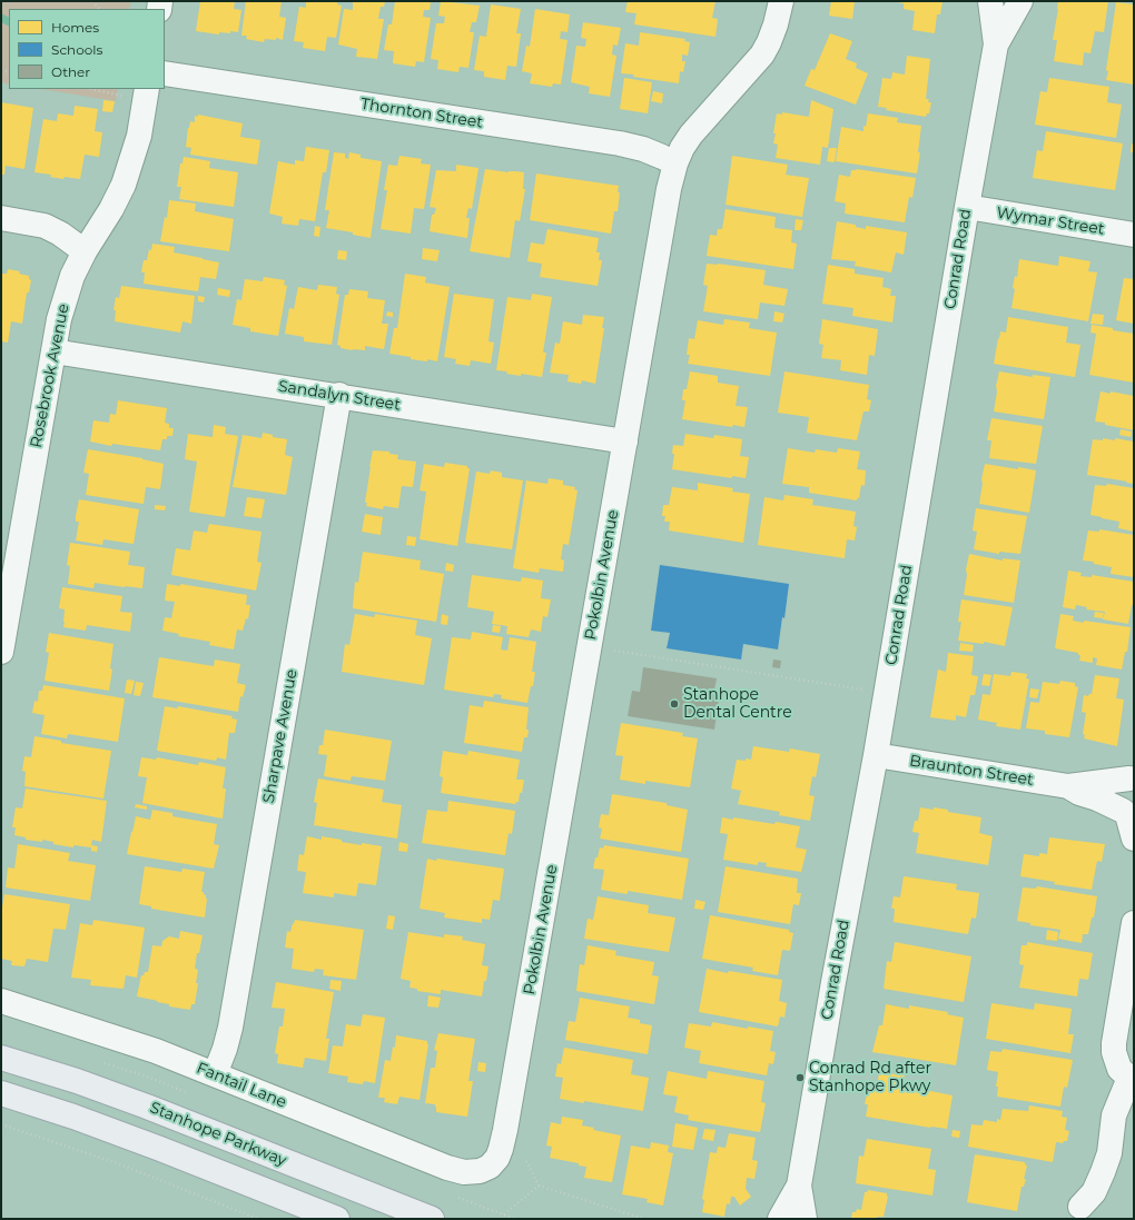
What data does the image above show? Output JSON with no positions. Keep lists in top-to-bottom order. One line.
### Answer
{"streets":{"main road":["Stanhope Parkway"],"street":["Thornton Street","Wymar Street","Conrad Road","Rosebrook Avenue","Sandalyn Street","Pokolbin Avenue","Sharpave Avenue","Braunton Street","Fantail Lane"]},"crossings":[["Thornton Street","Pokolbin Avenue"],["Wymar Street","Conrad Road"],["Conrad Road","Braunton Street"],["Rosebrook Avenue","Sandalyn Street"],["Sandalyn Street","Pokolbin Avenue"],["Sandalyn Street","Sharpave Avenue"],["Pokolbin Avenue","Fantail Lane"],["Sharpave Avenue","Fantail Lane"]],"places":["Stanhope Dental Centre","Conrad Rd after Stanhope Pkwy"],"legend":["Homes","Schools","Other"]}
